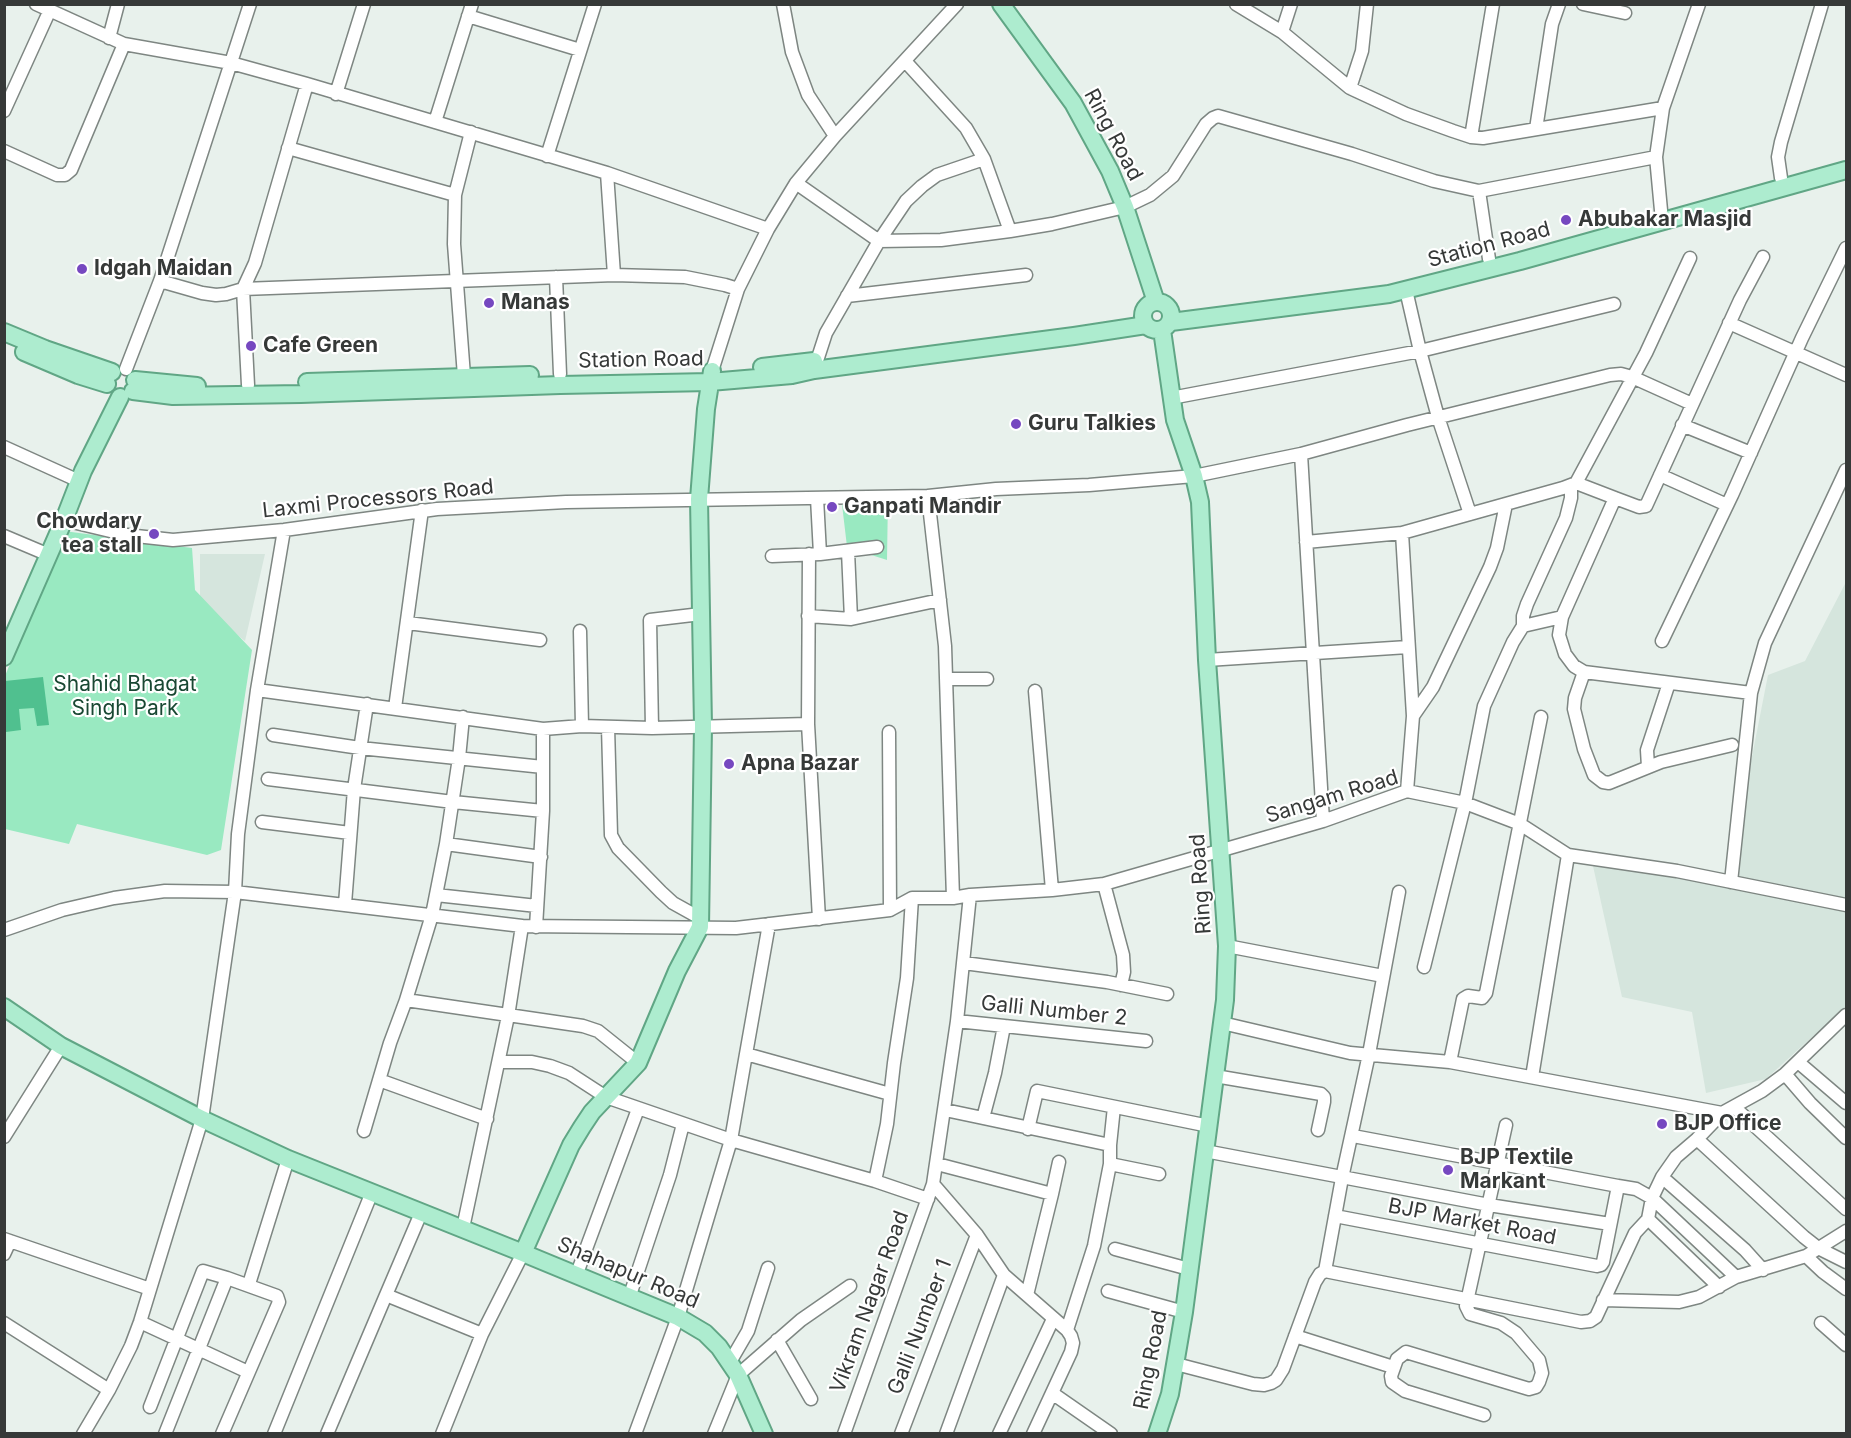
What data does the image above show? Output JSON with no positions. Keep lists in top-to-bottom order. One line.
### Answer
{"streets":{"main road":["Ring Road","Station Road","Shahapur Road"],"street":["Laxmi Processors Road","Sangam Road","Galli Number 2","BJP Market Road","Vikram Nagar Road","Galli Number 1"]},"crossings":[["Ring Road","Station Road"],["Ring Road","Laxmi Processors Road"],["Ring Road","Sangam Road"],["Sangam Road","Vikram Nagar Road"],["Galli Number 2","Vikram Nagar Road"]],"parks":["Shahid Bhagat Singh Park"],"places":["Abubakar Masjid","Idgah Maidan","Manas","Cafe Green","Guru Talkies","Ganpati Mandir","Chowdary tea stall","Apna Bazar","BJP Office","BJP Textile Markant"]}
